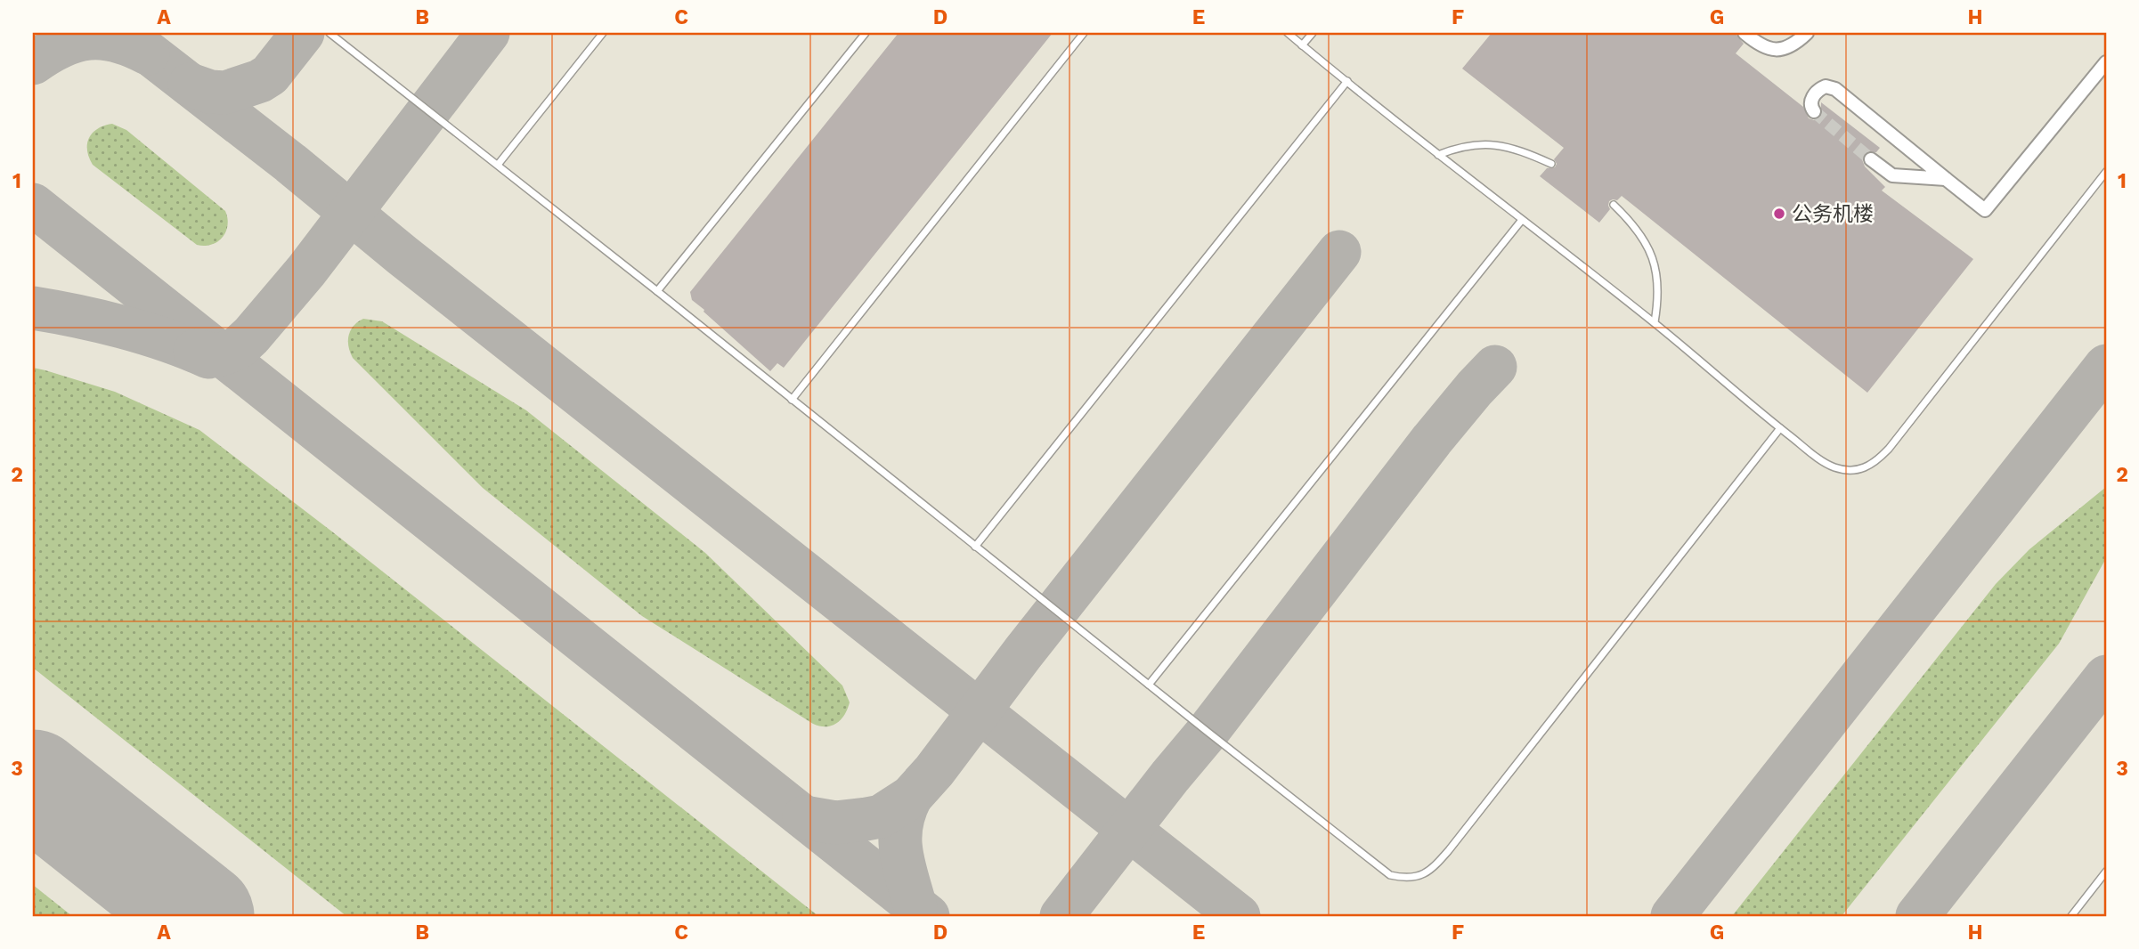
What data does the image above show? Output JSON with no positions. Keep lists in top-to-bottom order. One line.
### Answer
{"places":["公务机楼"],"grid":{"columns":["A","B","C","D","E","F","G","H"],"rows":["1","2","3"]}}
